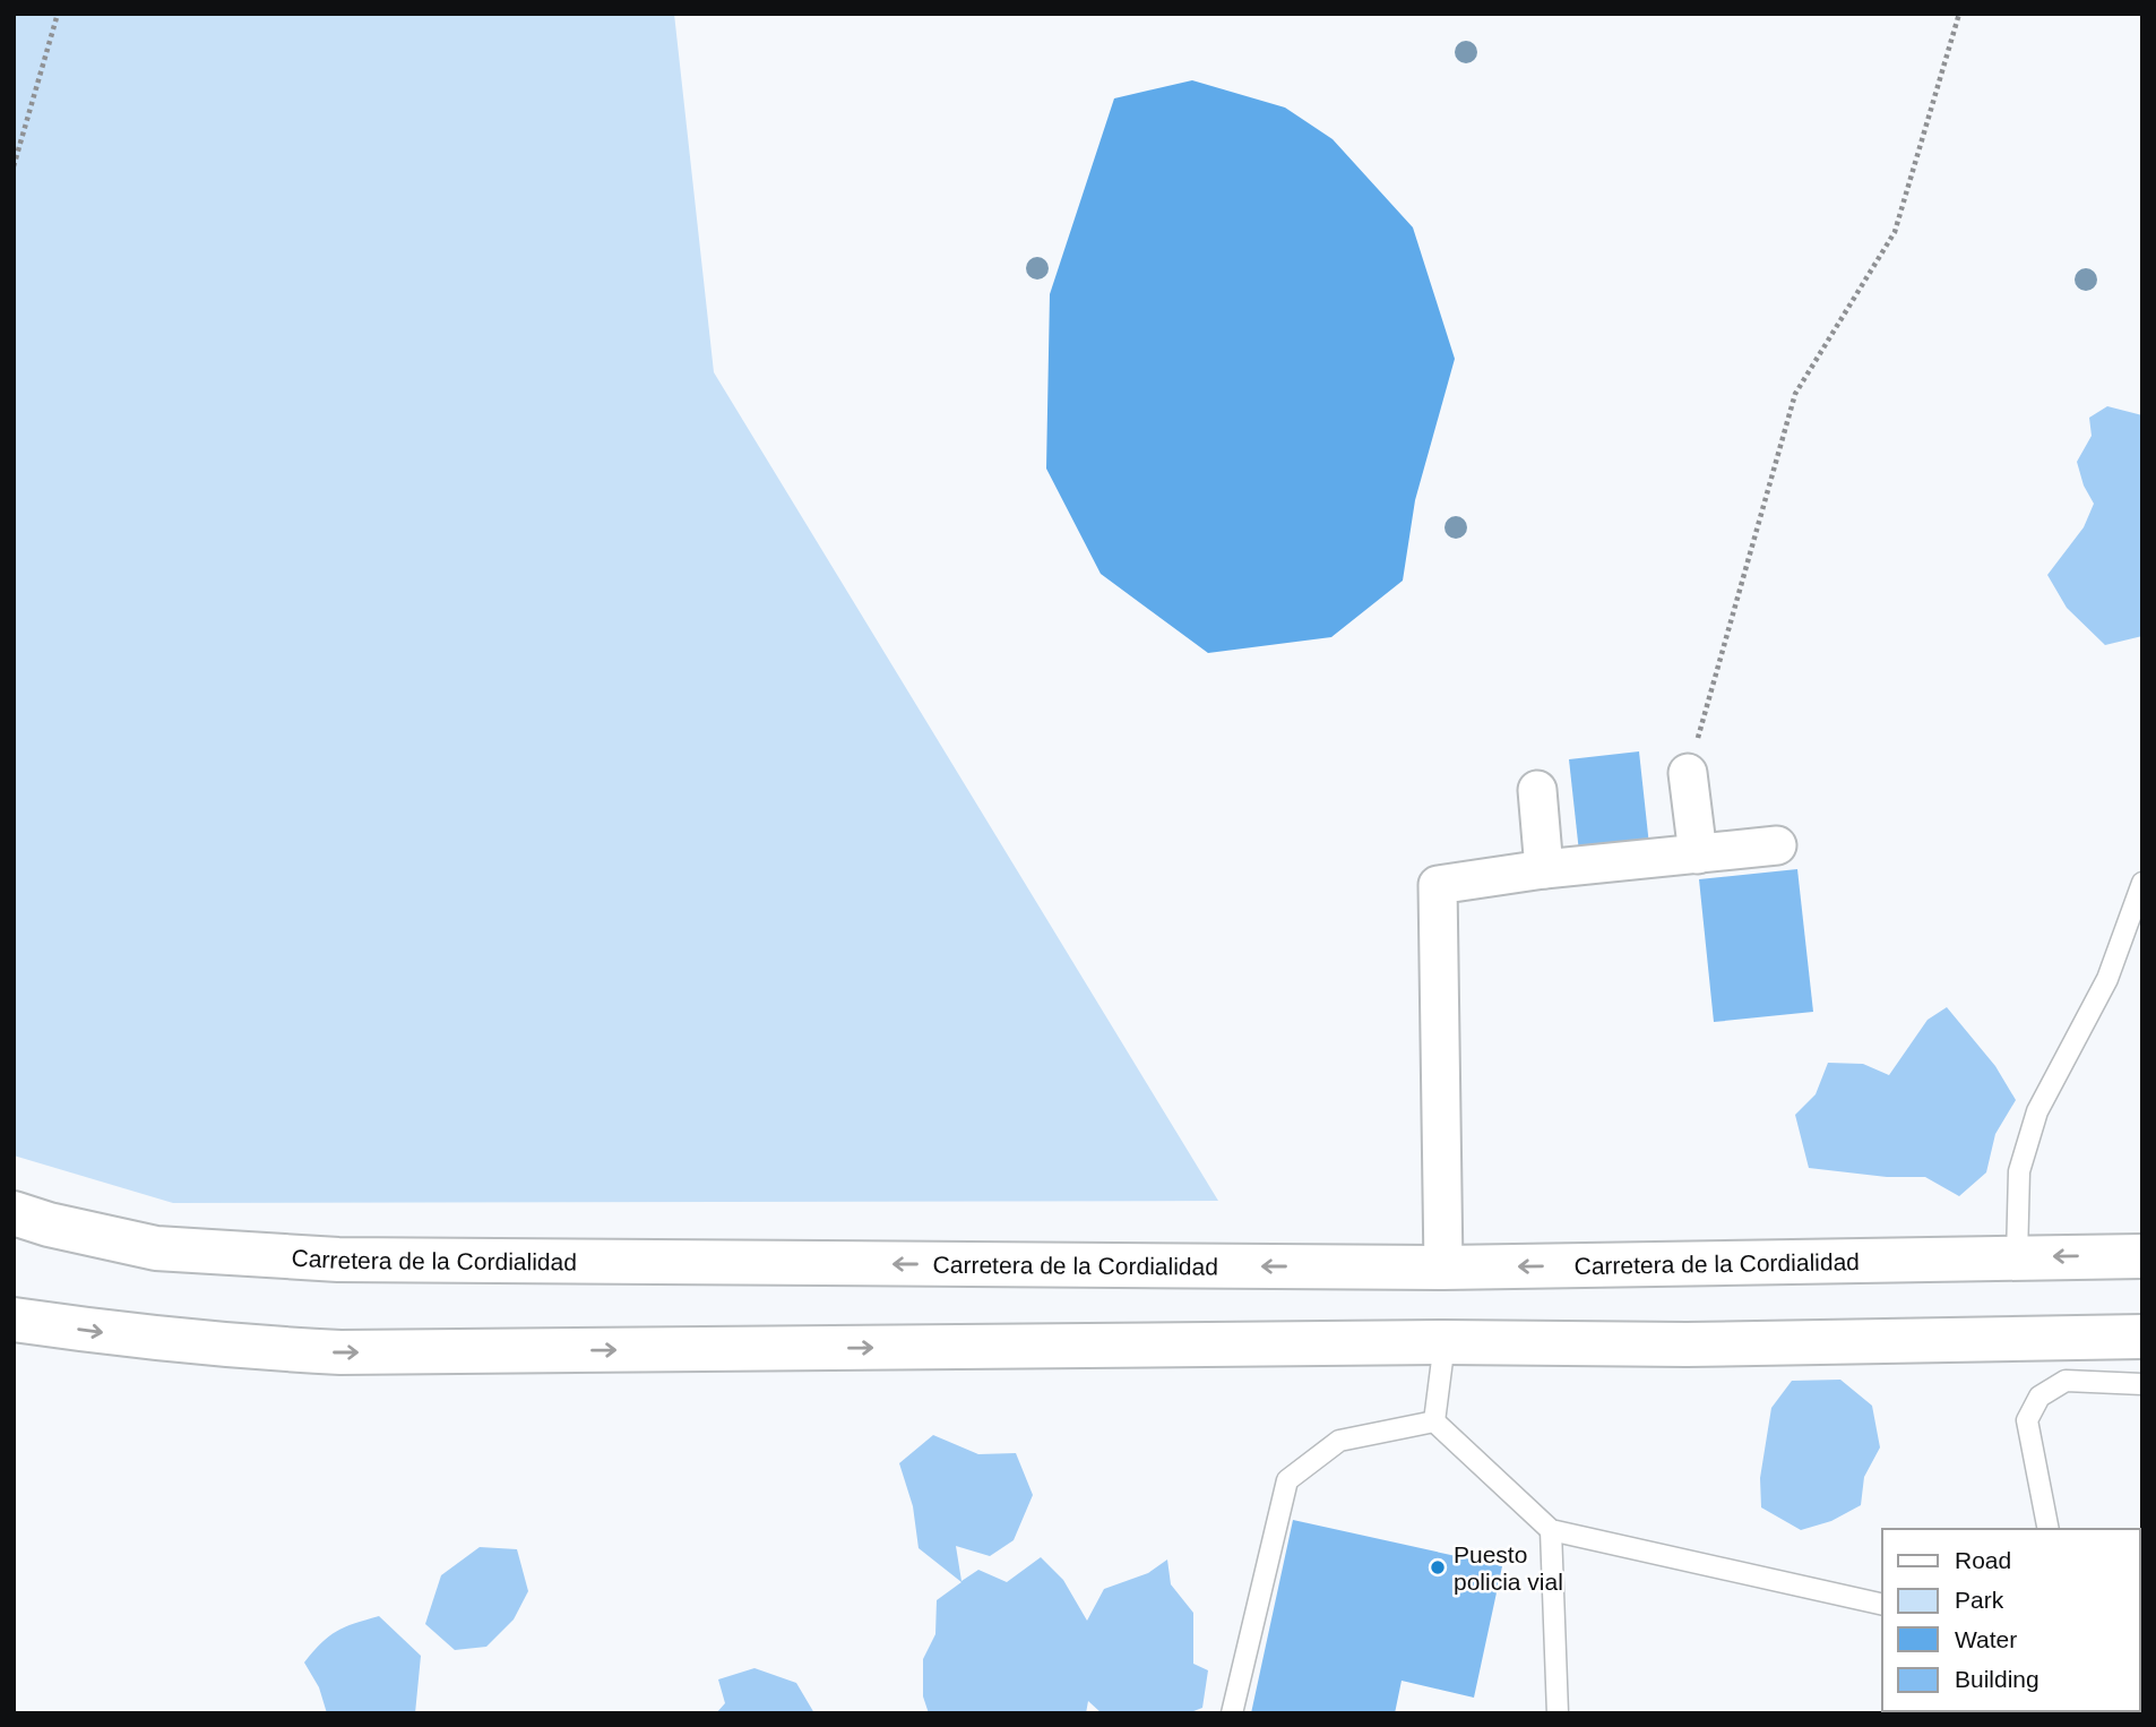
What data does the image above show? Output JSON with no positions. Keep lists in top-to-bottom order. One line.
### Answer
{"streets":{"highway":["Carretera de la Cordialidad"]},"places":["Puesto policia vial"],"legend":["Road","Park","Water","Building"]}
